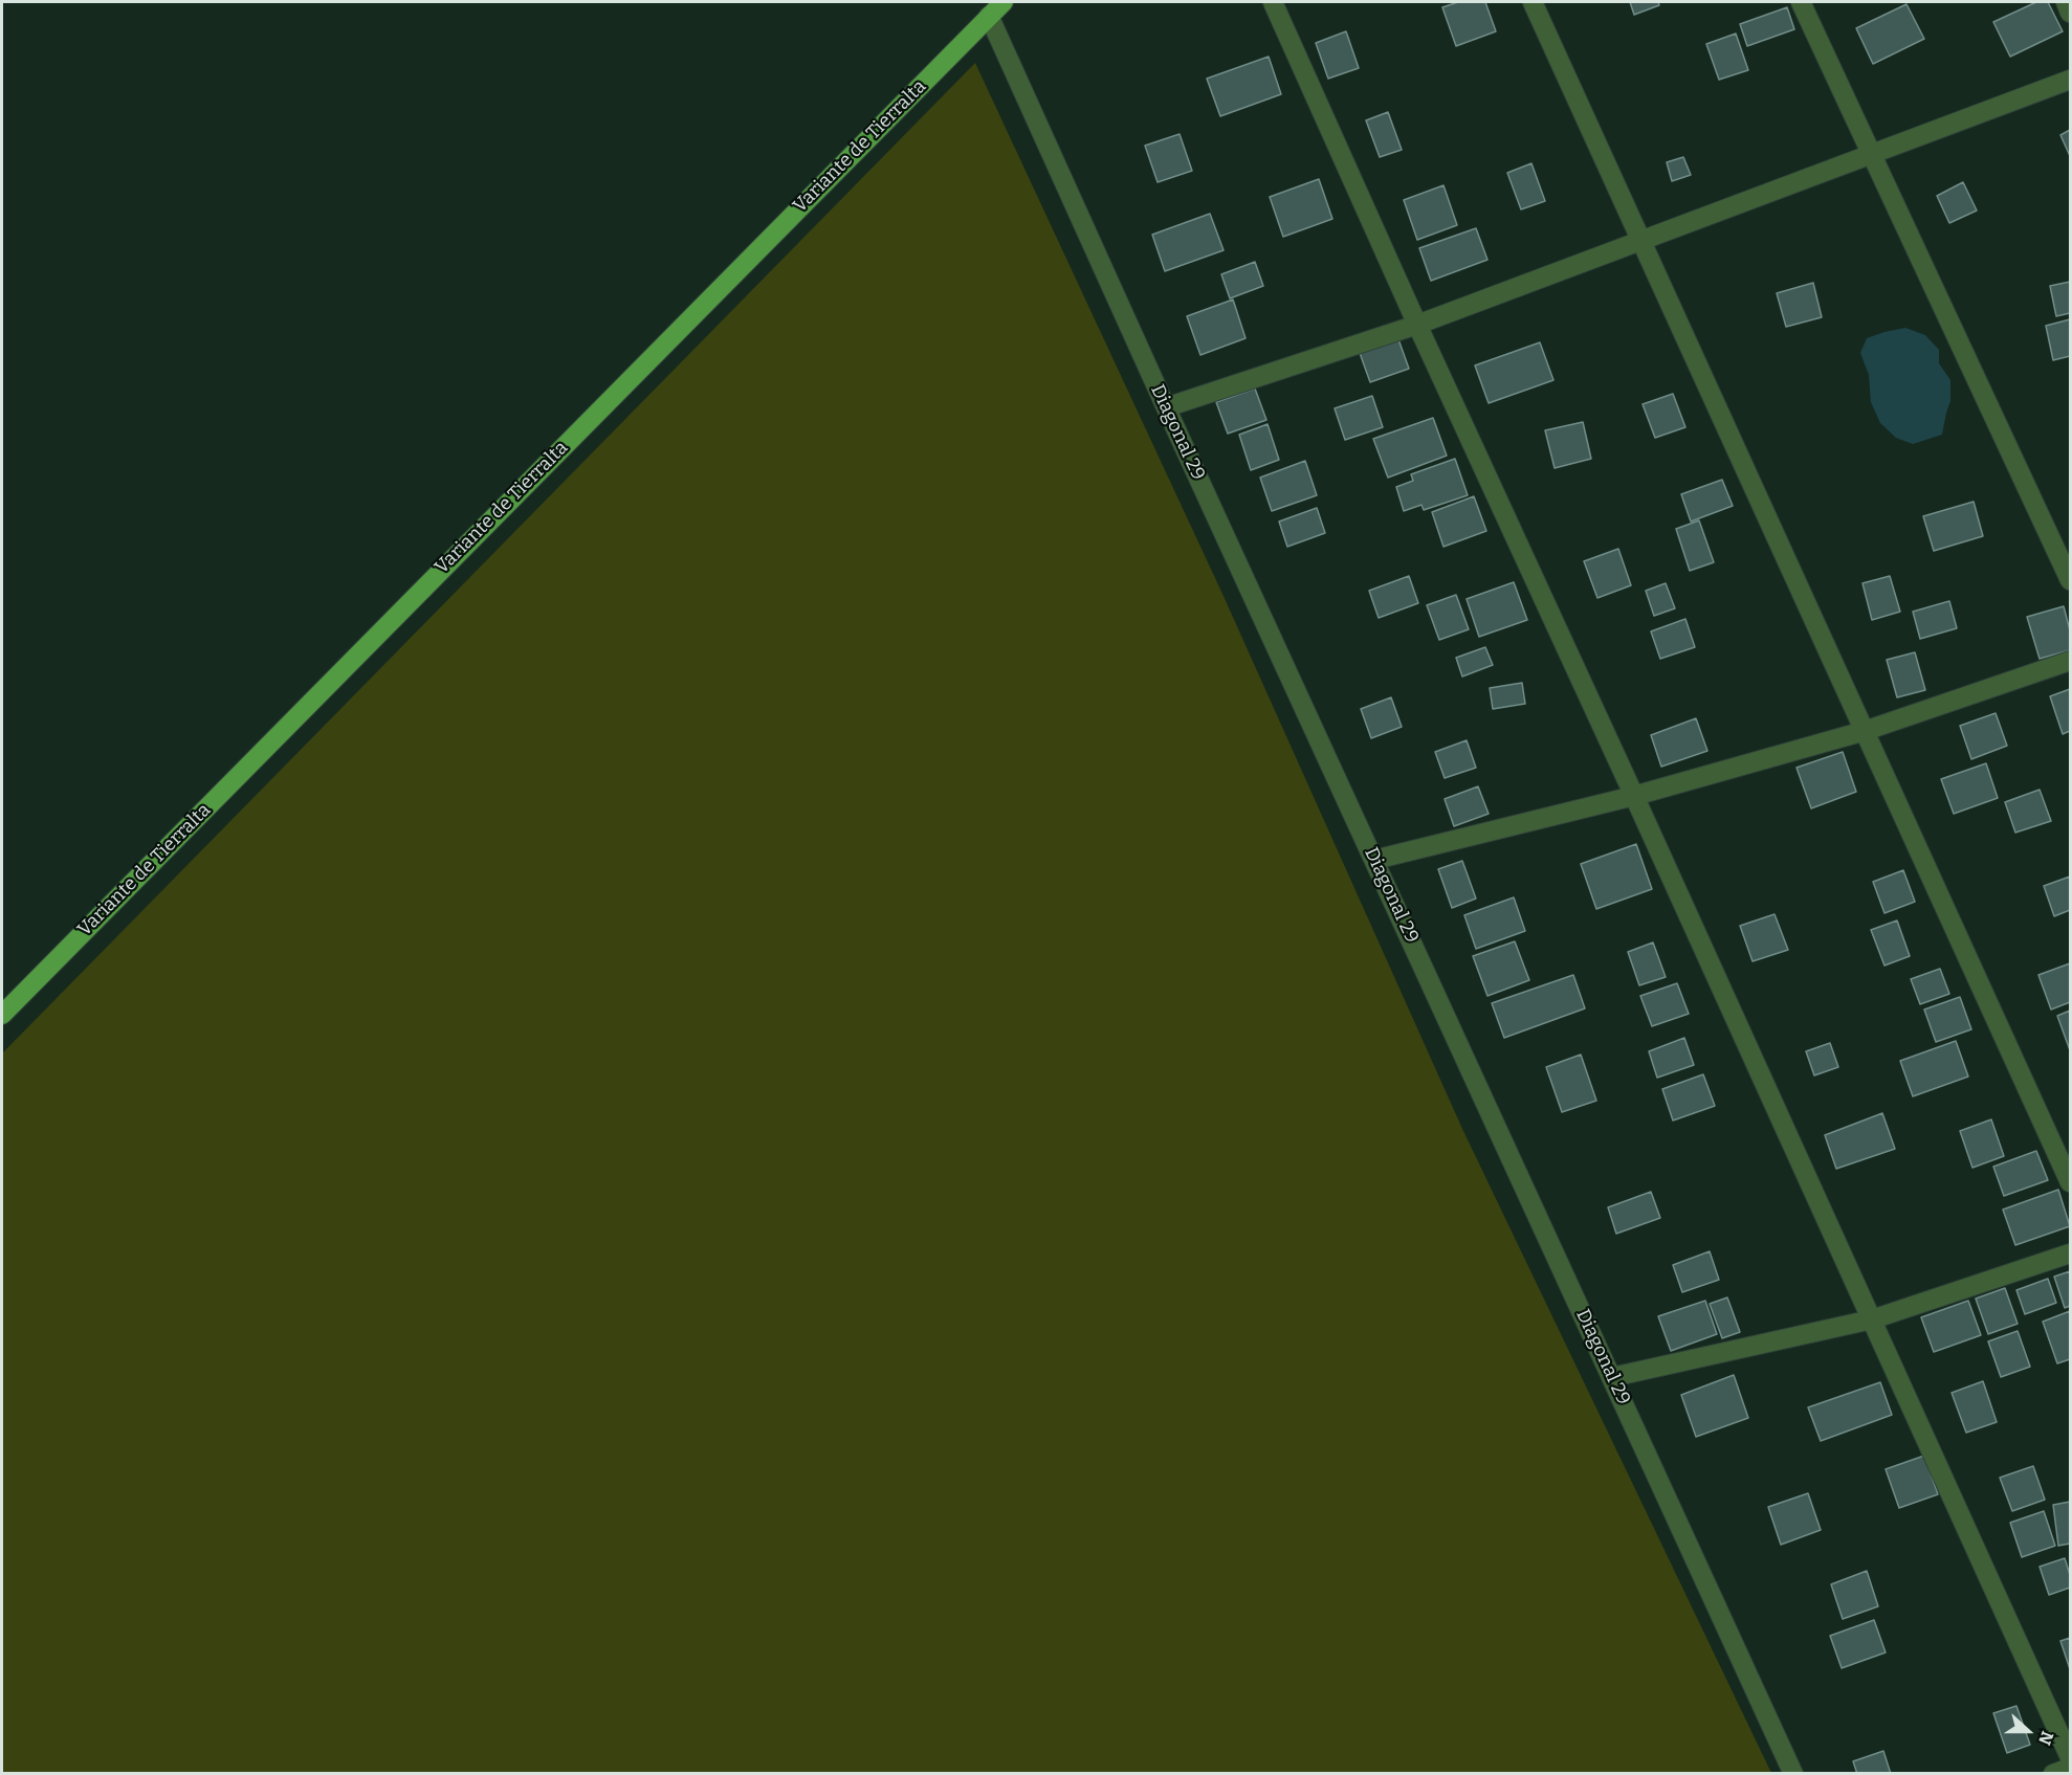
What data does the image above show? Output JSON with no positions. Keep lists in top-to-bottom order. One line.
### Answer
{"streets":{"main road":["Variante de Tierralta"],"street":["Diagonal 29"]},"crossings":[["Variante de Tierralta","Diagonal 29"]],"north":"right"}
